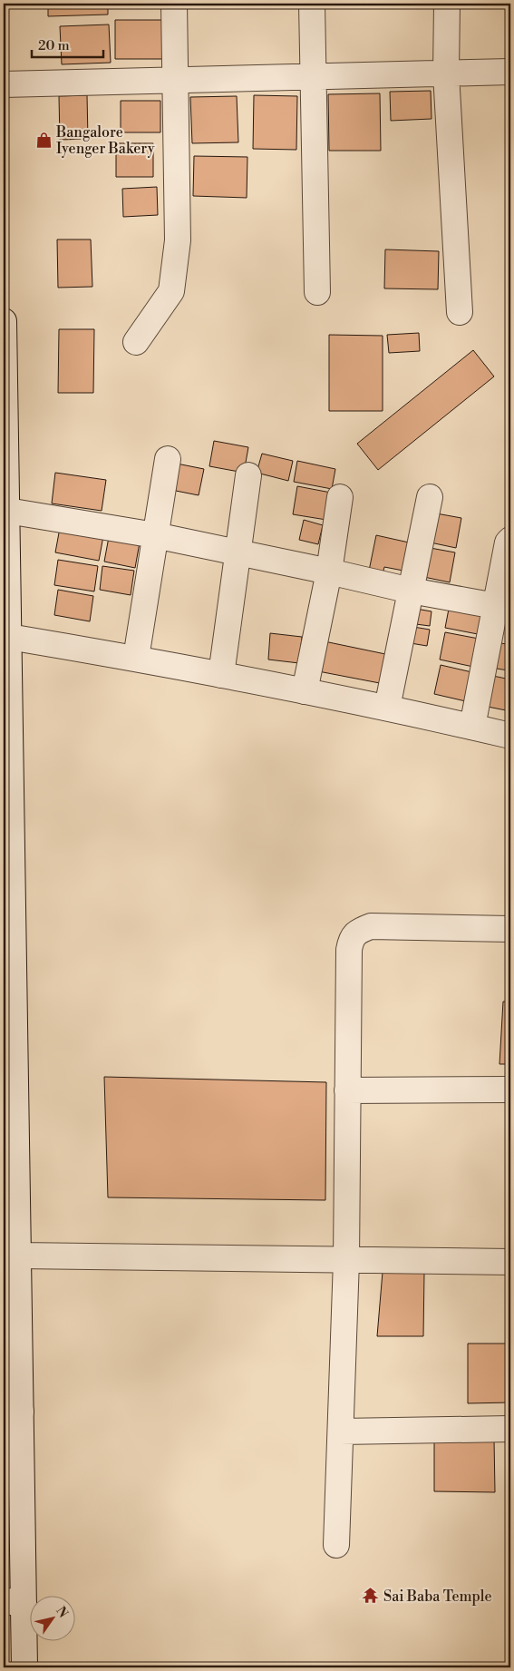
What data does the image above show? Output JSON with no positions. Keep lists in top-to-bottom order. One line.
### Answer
{"places":{"shop":["Bangalore Iyenger Bakery"],"temple":["Sai Baba Temple"]},"scale_bar":"20 m","north":"top right"}
